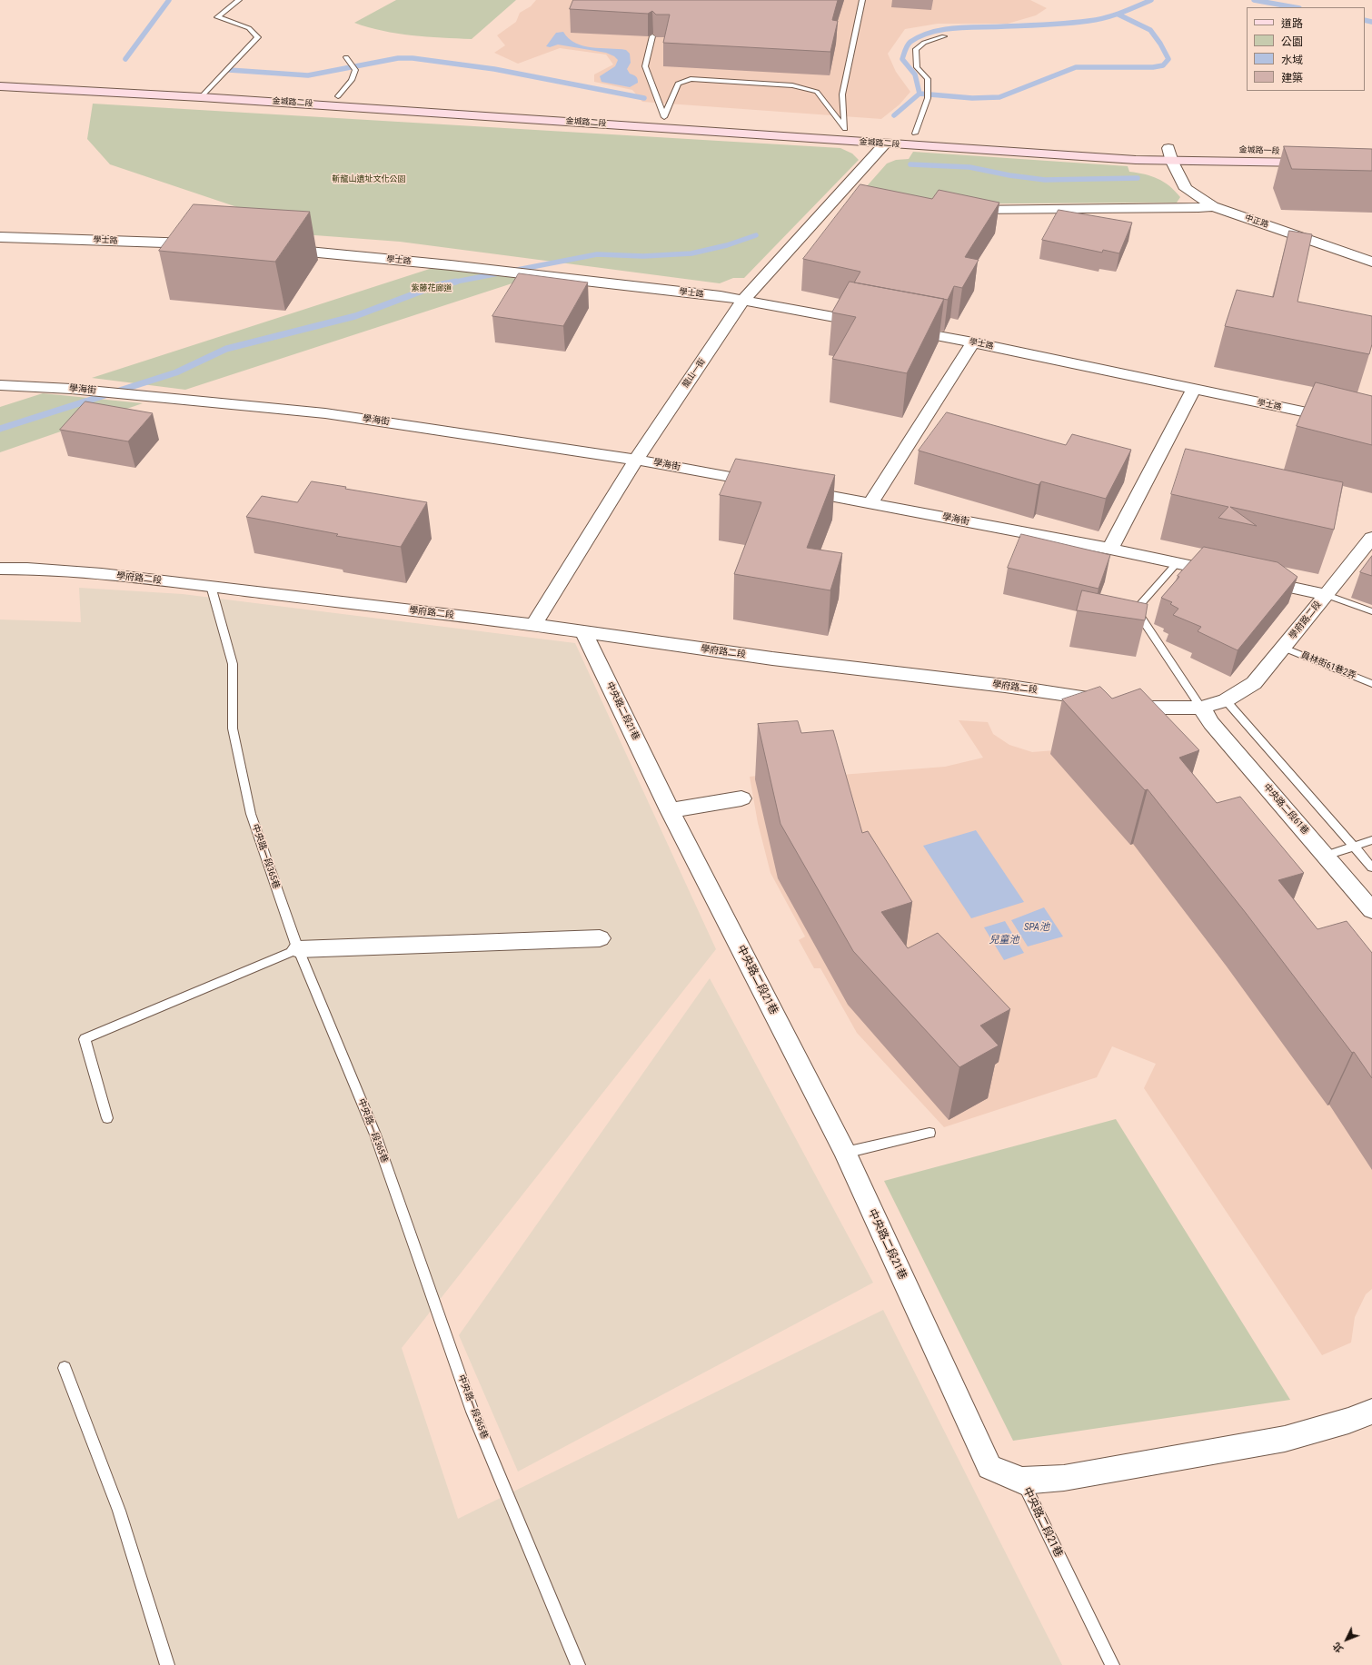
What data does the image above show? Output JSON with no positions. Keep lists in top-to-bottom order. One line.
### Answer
{"streets":{"main road":["金城路二段","金城路一段"],"street":["中正路","學士路","龍山一街","學海街","學府路二段","中央路二段21巷","中央路二段61巷"],"lane":["員林街61巷2弄","中央路一段365巷"]},"crossings":[["金城路二段","金城路一段"],["金城路二段","中正路"],["金城路二段","龍山一街"],["金城路一段","中正路"],["學士路","龍山一街"],["龍山一街","學海街"],["龍山一街","學府路二段"],["學府路二段","員林街61巷2弄"],["學府路二段","中央路二段21巷"],["學府路二段","中央路二段61巷"],["學府路二段","中央路一段365巷"]],"water":["SPA池","兒童池"],"parks":["斬龍山遺址文化公園","紫藤花廊道"],"legend":["道路","公園","水域","建築"],"north":"bottom left"}
